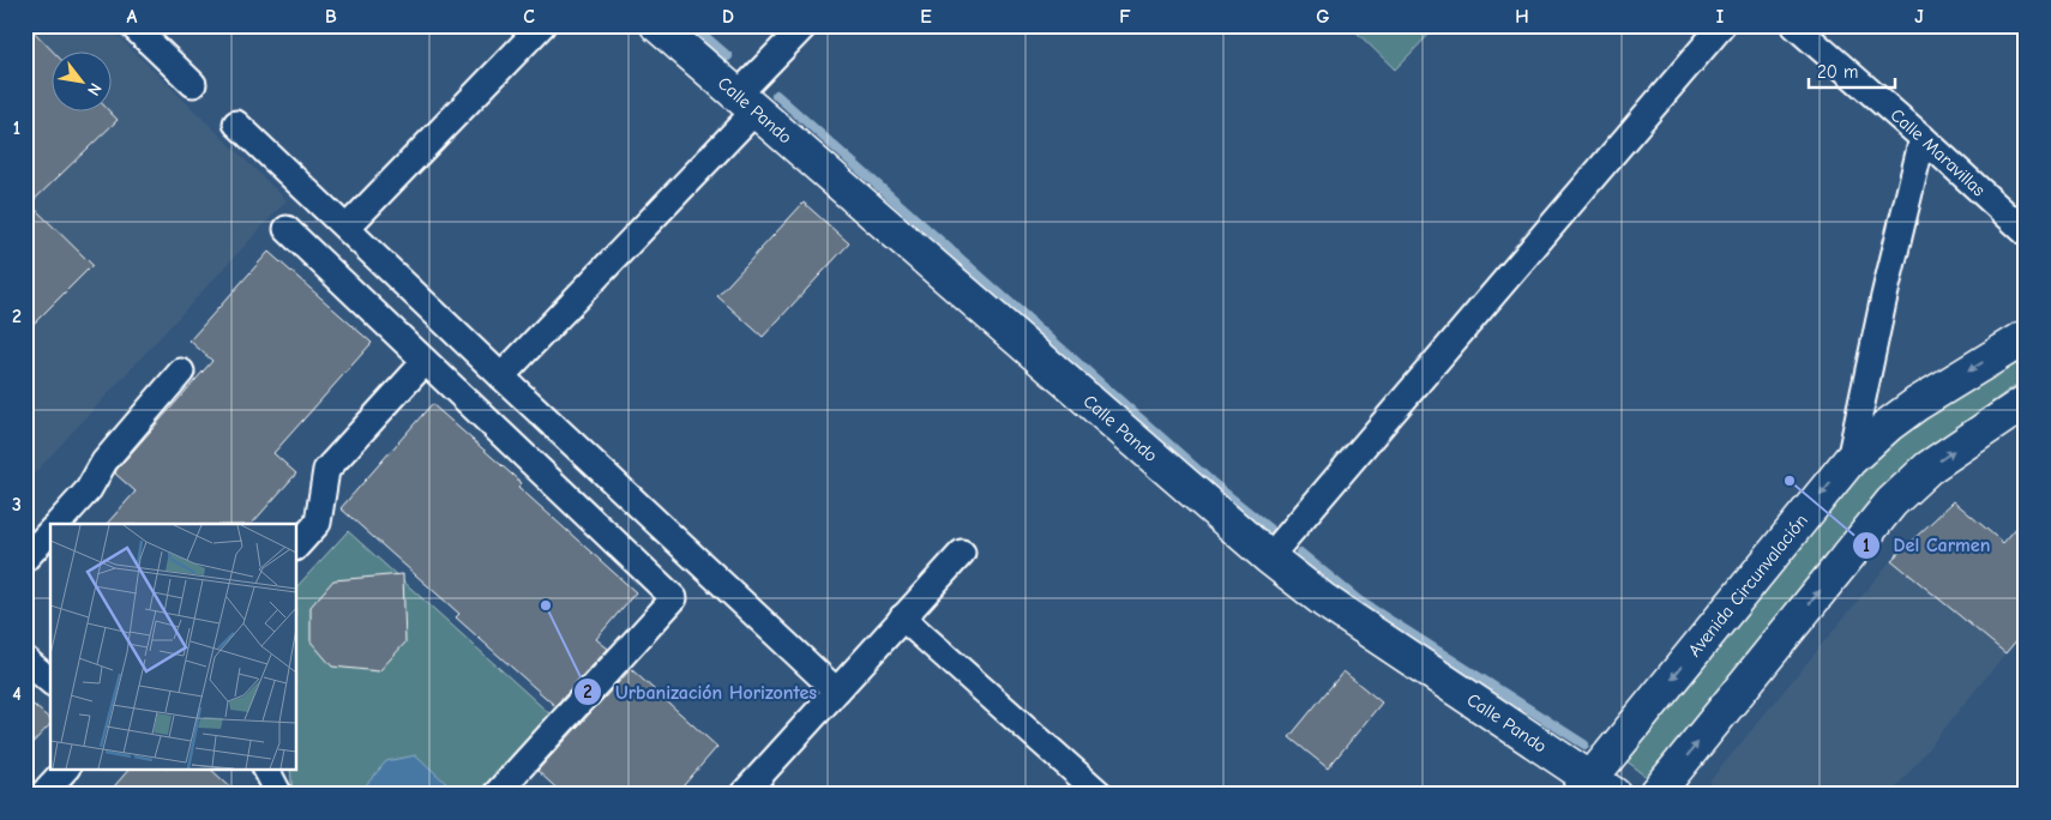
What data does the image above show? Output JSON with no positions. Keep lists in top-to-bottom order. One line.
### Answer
{"streets":{"street":["Calle Pando","Calle Maravillas","Avenida Circunvalación"]},"crossings":[["Calle Pando","Avenida Circunvalación"]],"places":["Del Carmen","Urbanización Horizontes"],"scale_bar":"20 m","north":"bottom right","grid":{"columns":["A","B","C","D","E","F","G","H","I","J"],"rows":["1","2","3","4"]}}
